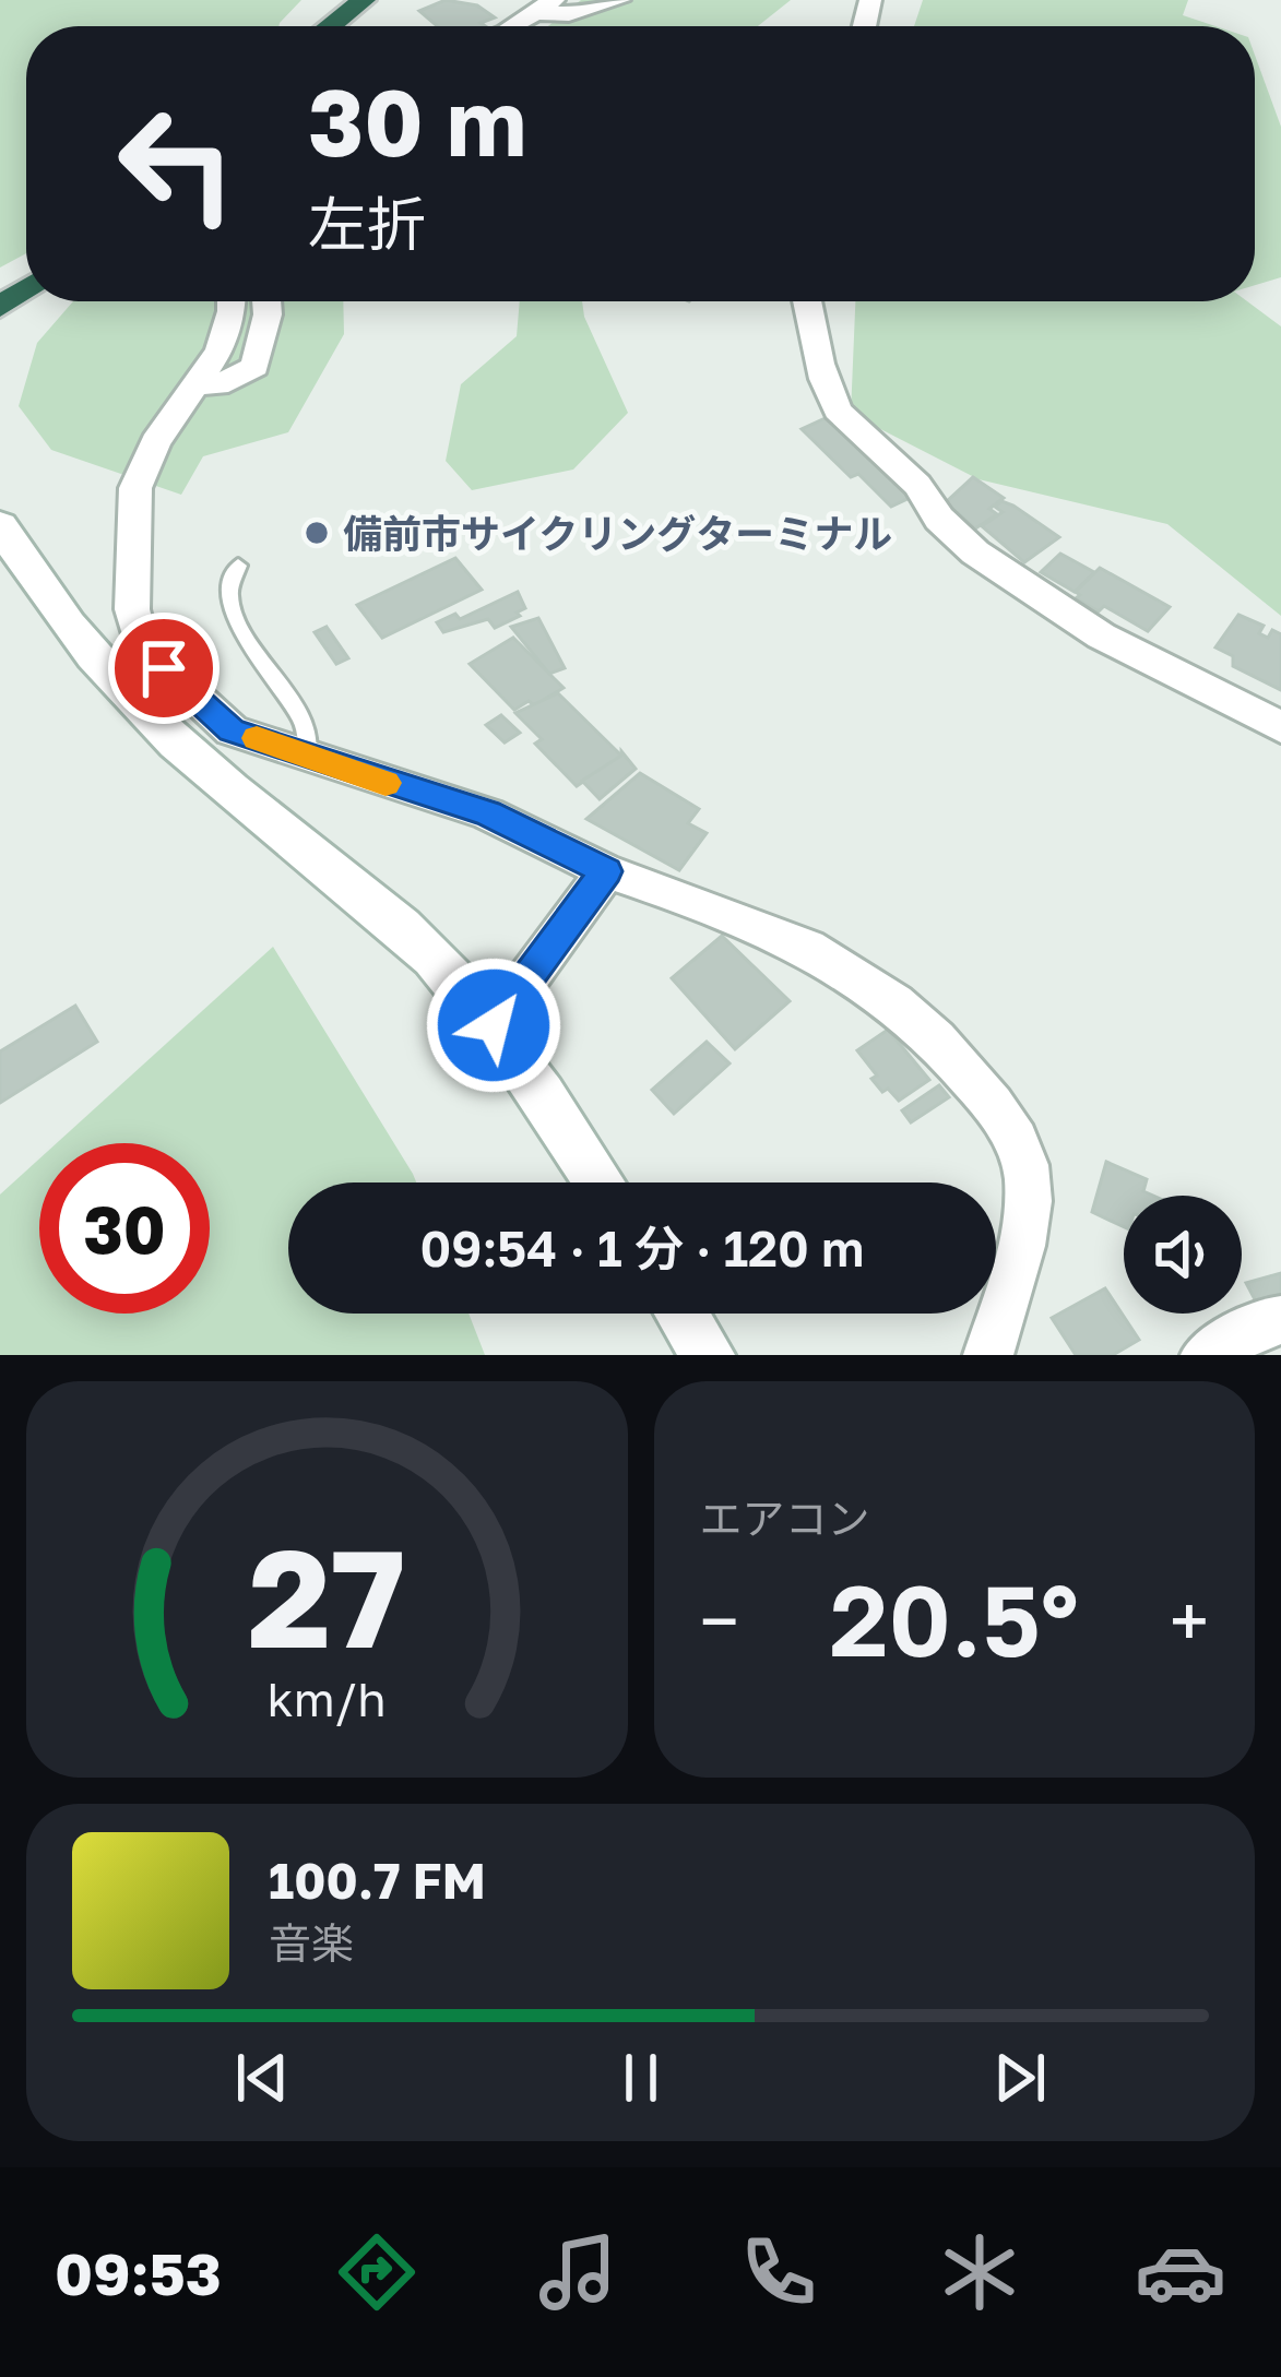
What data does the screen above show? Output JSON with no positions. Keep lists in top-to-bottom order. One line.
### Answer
{"places":["備前市サイクリングターミナル"],"page":{"turn":["30 m","左折"],"limit":"30","trip":"09:54 · 1 分 · 120 m","tile":"エアコン","heat":["−","20.5°","+"],"song":["100.7 FM","音楽"],"tabs":"09:53","gauge":["27","km/h"]}}
